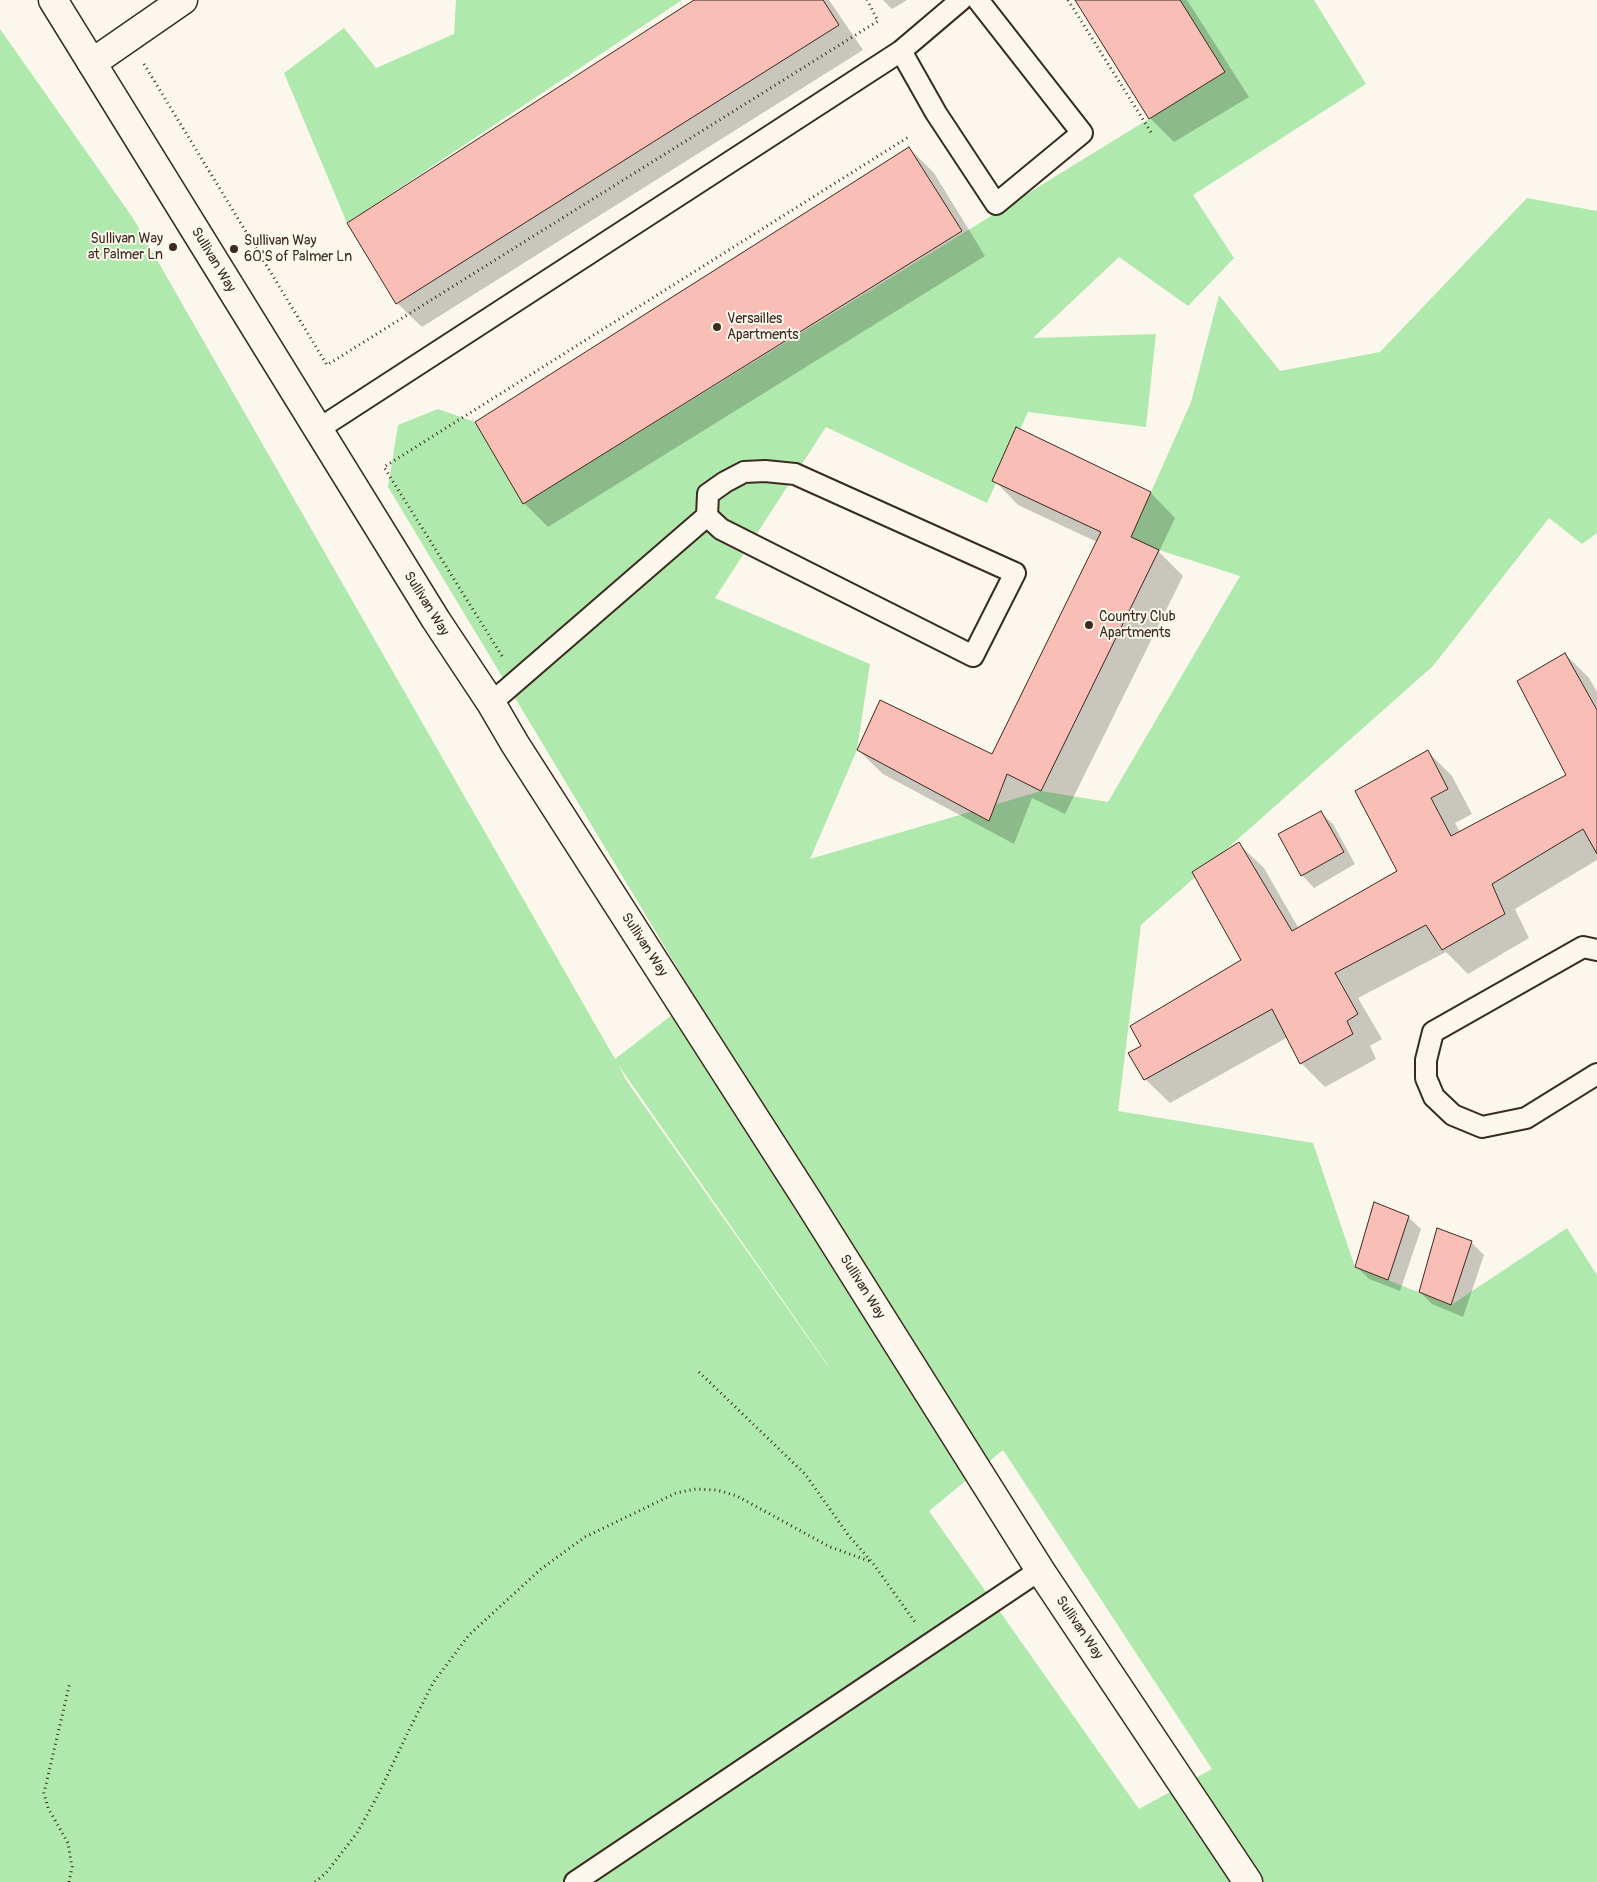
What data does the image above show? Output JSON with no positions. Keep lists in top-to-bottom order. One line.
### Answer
{"streets":{"main road":["Sullivan Way"]},"places":["Sullivan Way at Palmer Ln","Sullivan Way 60'S of Palmer Ln","Versailles Apartments","Country Club Apartments"]}
